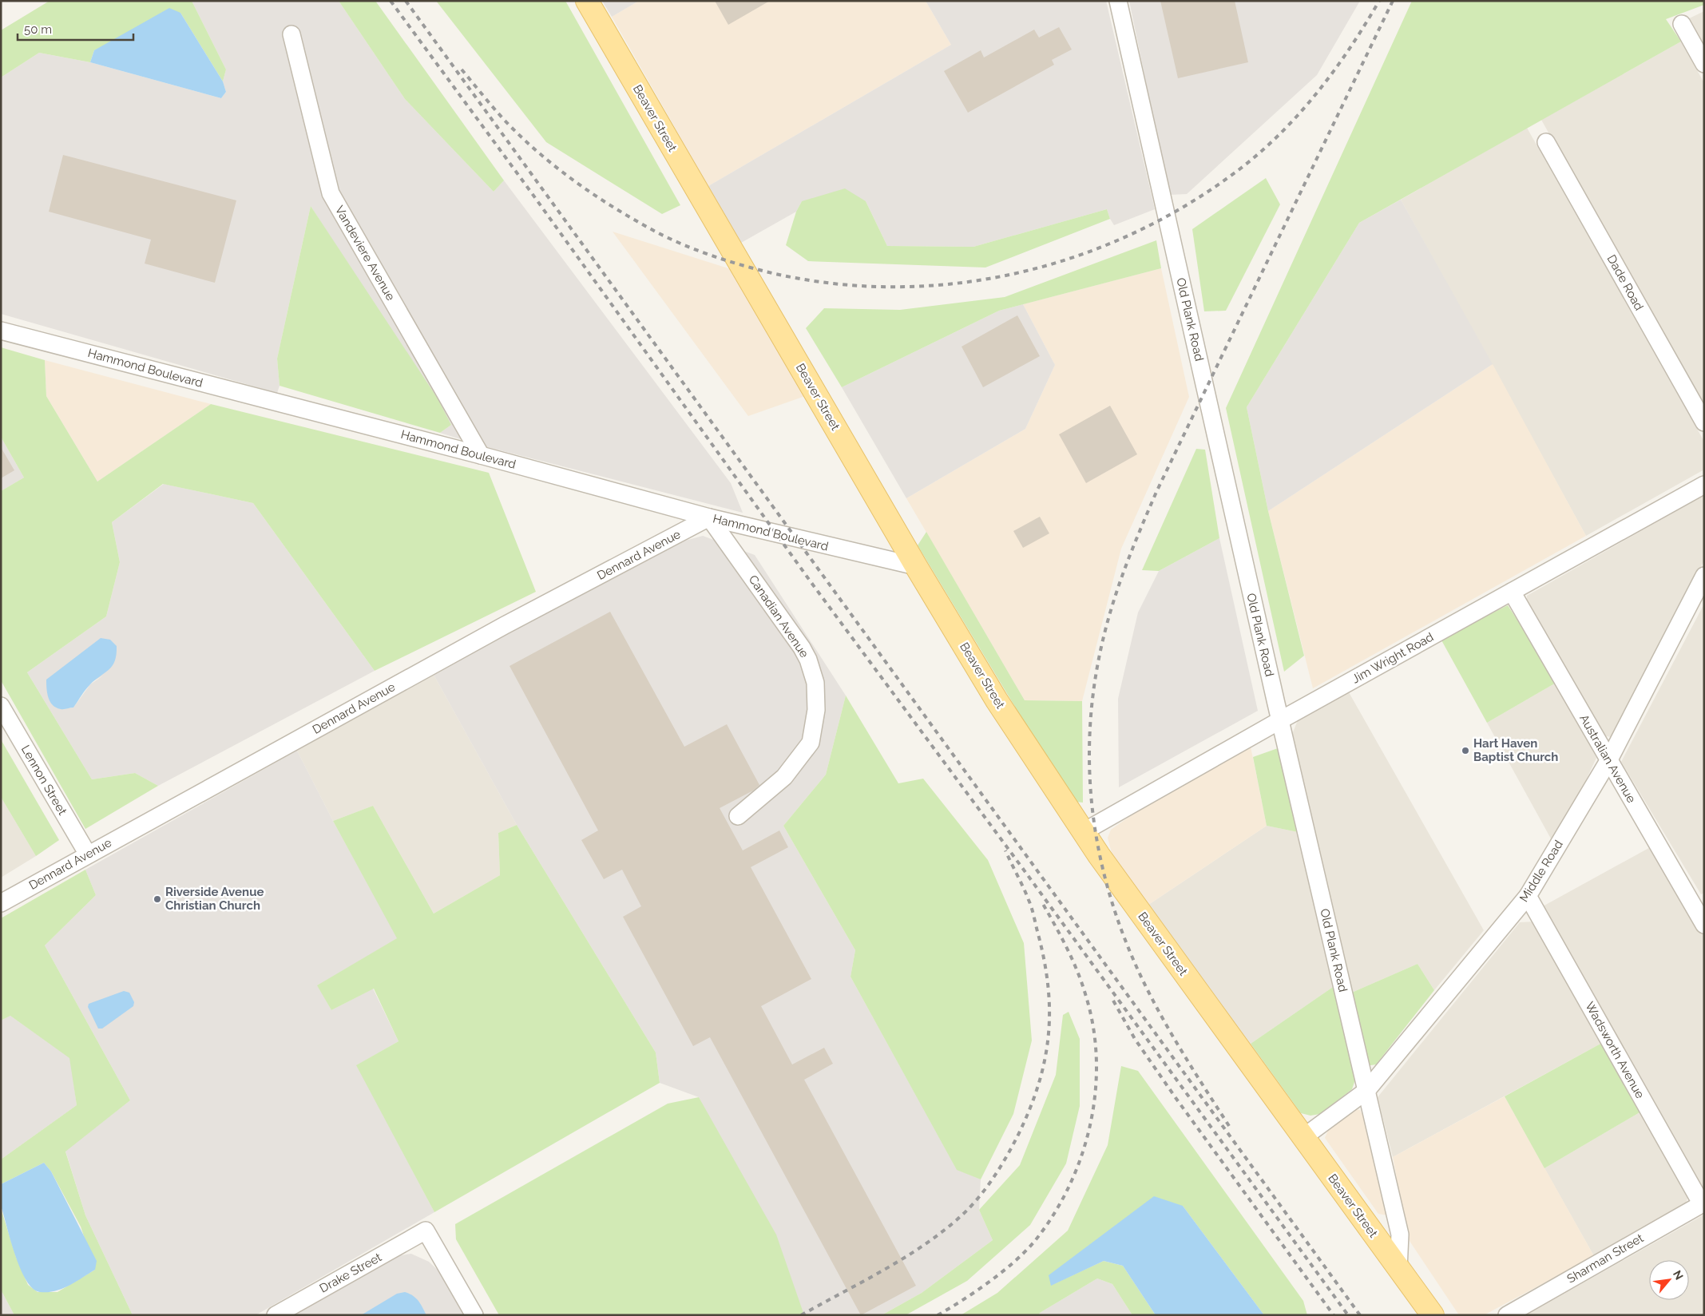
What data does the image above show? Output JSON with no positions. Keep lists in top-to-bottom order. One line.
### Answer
{"streets":{"main road":["Beaver Street"],"street":["Vandeviere Avenue","Dade Road","Old Plank Road","Hammond Boulevard","Dennard Avenue","Canadian Avenue","Jim Wright Road","Australian Avenue","Lennon Street","Middle Road","Wadsworth Avenue","Sharman Street","Drake Street"]},"crossings":[["Beaver Street","Old Plank Road"],["Beaver Street","Hammond Boulevard"],["Beaver Street","Jim Wright Road"],["Beaver Street","Middle Road"],["Vandeviere Avenue","Hammond Boulevard"],["Old Plank Road","Jim Wright Road"],["Old Plank Road","Middle Road"],["Hammond Boulevard","Dennard Avenue"],["Hammond Boulevard","Canadian Avenue"],["Dennard Avenue","Canadian Avenue"],["Dennard Avenue","Lennon Street"],["Jim Wright Road","Australian Avenue"],["Australian Avenue","Middle Road"],["Middle Road","Wadsworth Avenue"],["Wadsworth Avenue","Sharman Street"]],"places":["Hart Haven Baptist Church","Riverside Avenue Christian Church"],"scale_bar":"50 m","north":"top right"}
